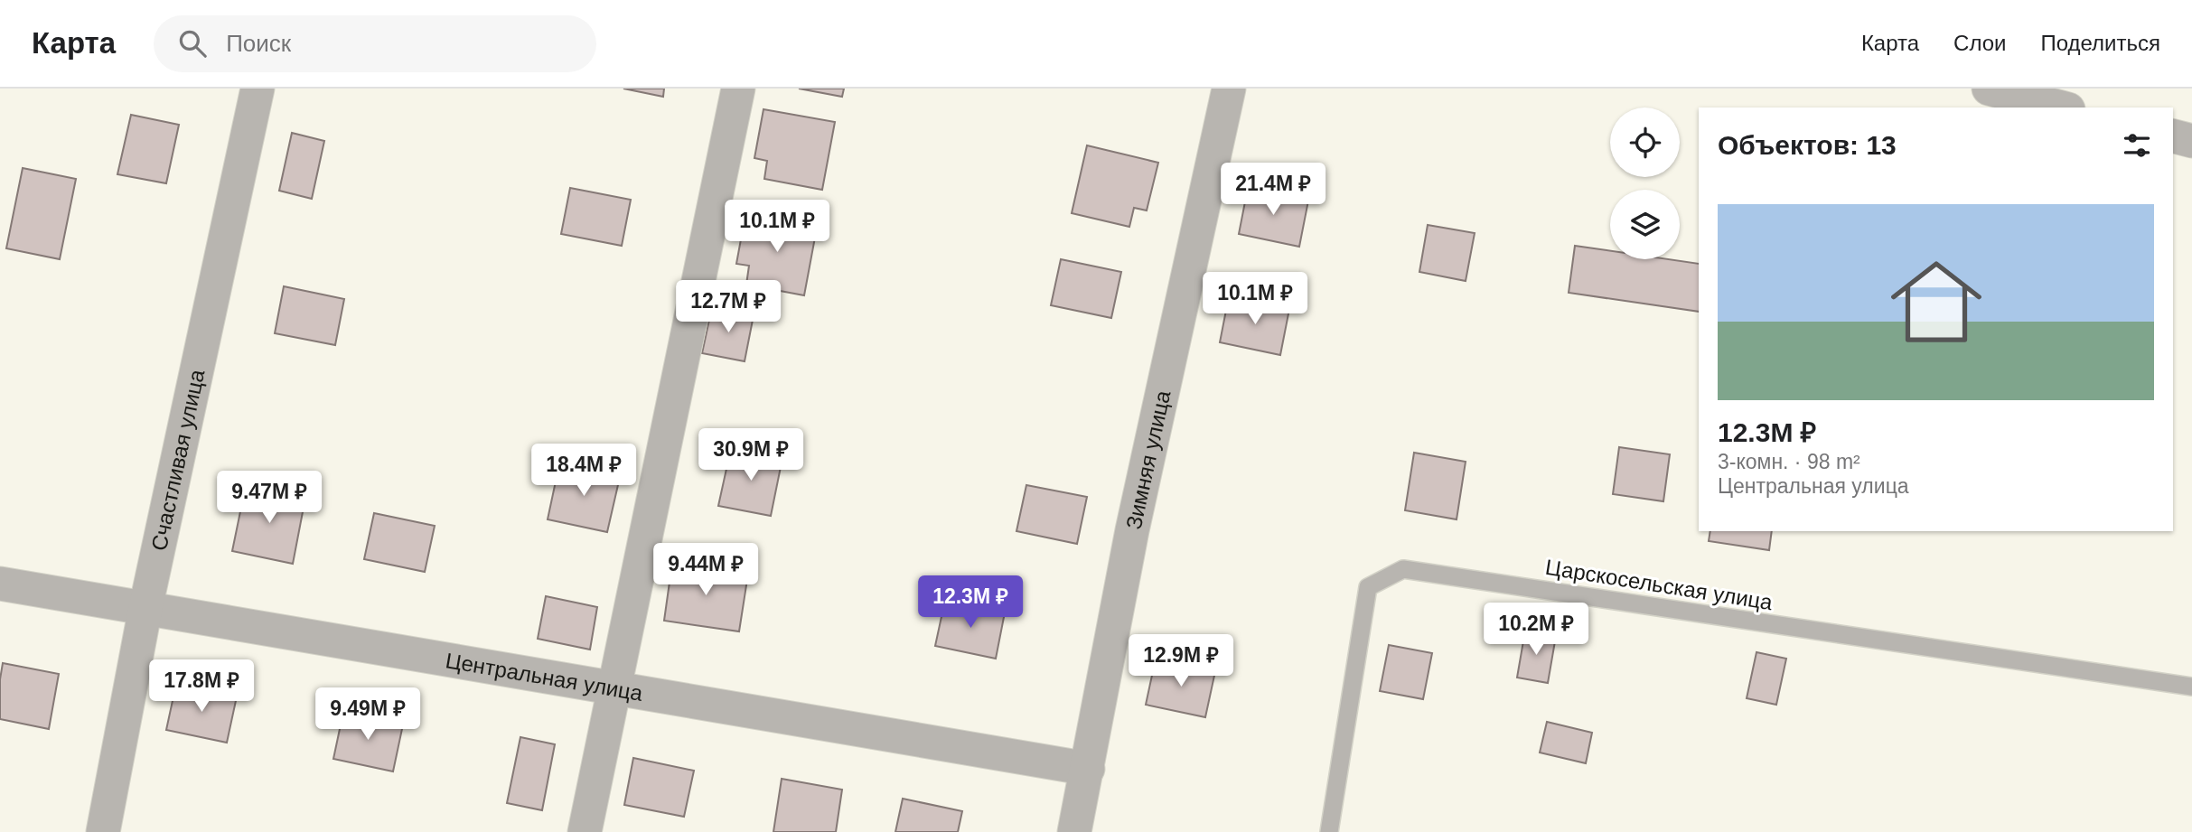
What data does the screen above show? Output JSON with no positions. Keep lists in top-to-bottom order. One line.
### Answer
{"streets":{"street":["Счастливая улица","Зимняя улица","Центральная улица"],"lane":["Царскосельская улица"]},"crossings":[["Счастливая улица","Центральная улица"],["Зимняя улица","Центральная улица"]],"page":{"header":"Карта","search":"Поиск","nav":["Карта","Слои","Поделиться"],"heading":"Объектов: 13","price":["21.4M ₽","10.1M ₽","10.1M ₽","12.7M ₽","30.9M ₽","18.4M ₽","9.47M ₽","9.44M ₽","12.3M ₽","10.2M ₽","12.9M ₽","17.8M ₽","9.49M ₽"],"list":[{"name":"12.3M ₽","note":"3-комн. · 98 m² · Центральная улица"}]}}
